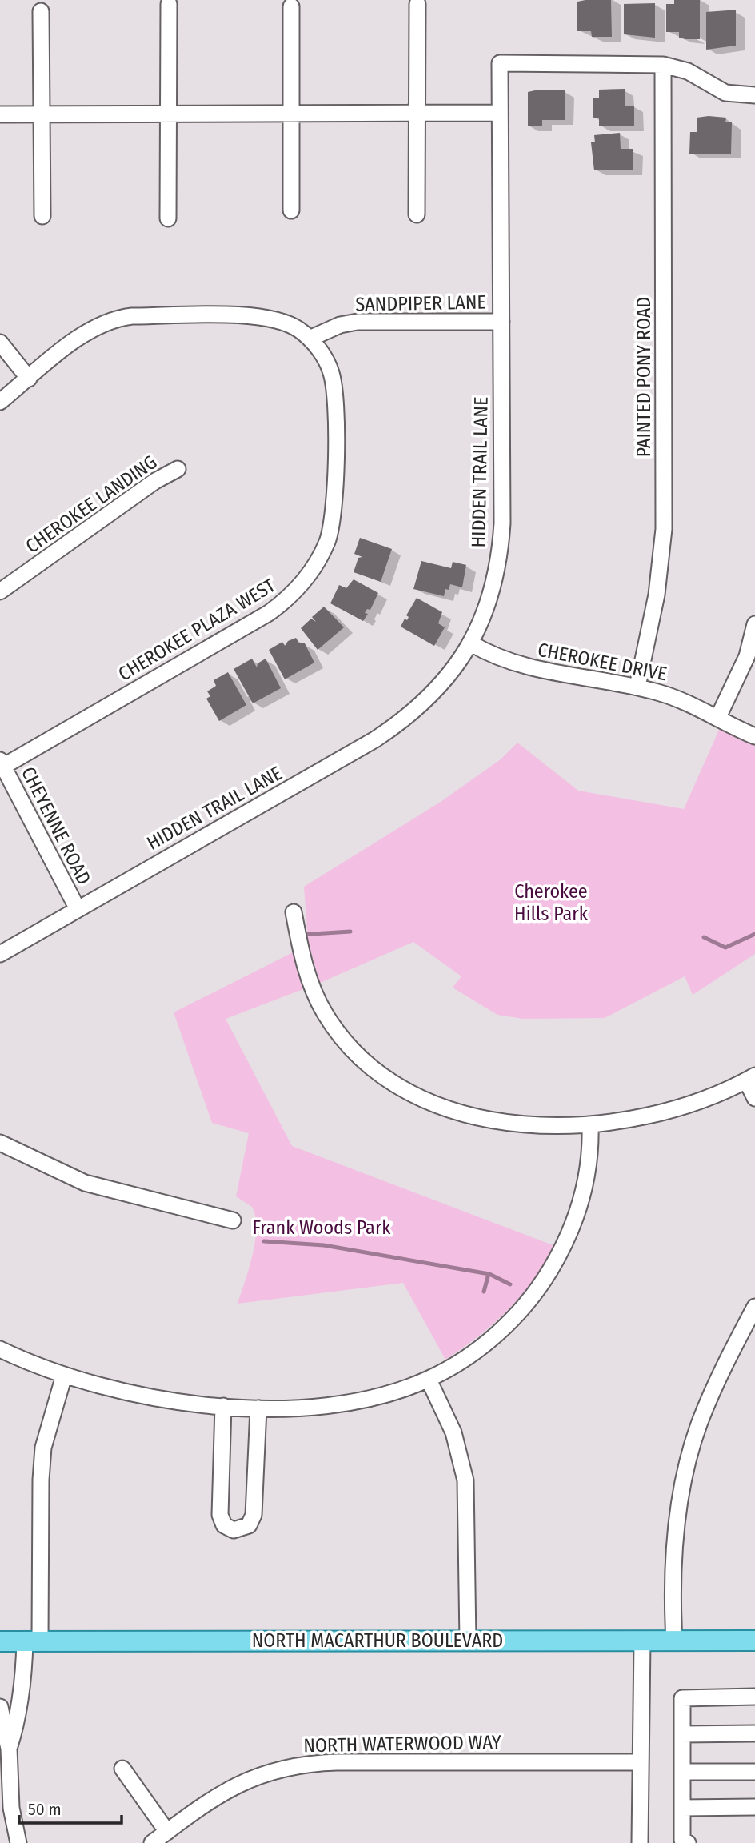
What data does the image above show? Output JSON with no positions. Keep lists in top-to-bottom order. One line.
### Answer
{"streets":{"main road":["NORTH MACARTHUR BOULEVARD"],"street":["SANDPIPER LANE","PAINTED PONY ROAD","HIDDEN TRAIL LANE","CHEROKEE LANDING","CHEROKEE PLAZA WEST","CHEROKEE DRIVE","CHEYENNE ROAD","NORTH WATERWOOD WAY"]},"crossings":[["SANDPIPER LANE","HIDDEN TRAIL LANE"],["SANDPIPER LANE","CHEROKEE PLAZA WEST"],["PAINTED PONY ROAD","HIDDEN TRAIL LANE"],["PAINTED PONY ROAD","CHEROKEE DRIVE"],["HIDDEN TRAIL LANE","CHEROKEE DRIVE"],["HIDDEN TRAIL LANE","CHEYENNE ROAD"],["CHEROKEE PLAZA WEST","CHEYENNE ROAD"]],"parks":["Cherokee Hills Park","Frank Woods Park"],"scale_bar":"50 m"}
